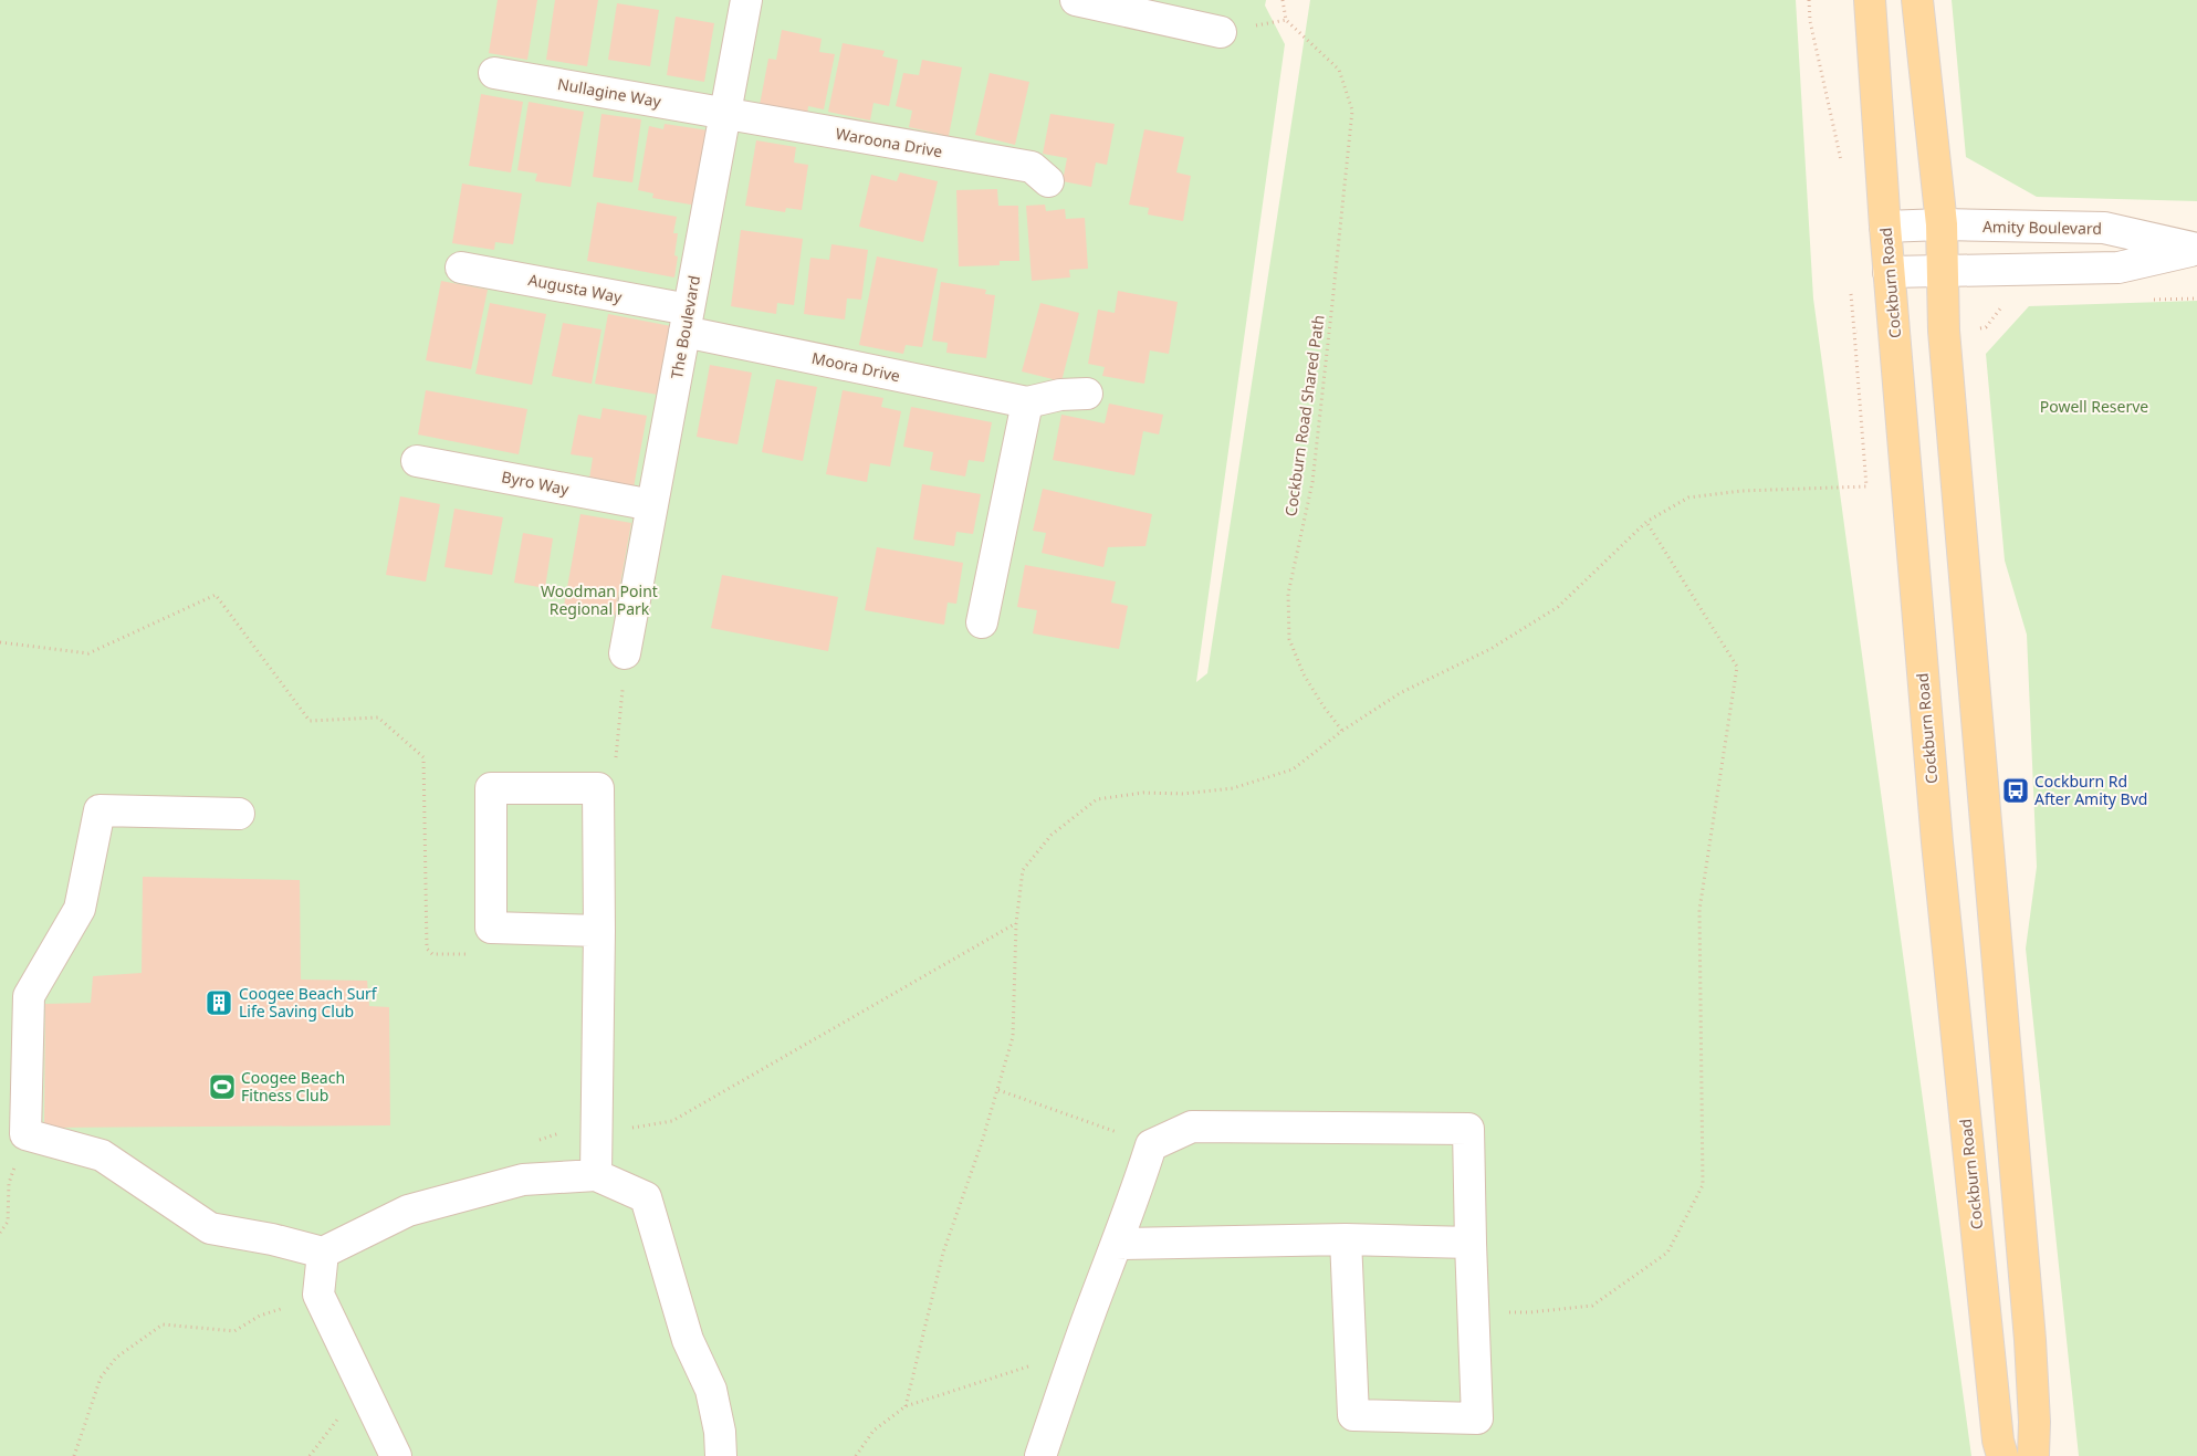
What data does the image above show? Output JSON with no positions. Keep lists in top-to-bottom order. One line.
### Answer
{"streets":{"main road":["Cockburn Road"],"street":["Nullagine Way","Waroona Drive","Amity Boulevard","Augusta Way","The Boulevard","Moora Drive","Byro Way"],"path":["Cockburn Road Shared Path"]},"crossings":[["Nullagine Way","Waroona Drive"],["Nullagine Way","The Boulevard"],["Waroona Drive","The Boulevard"],["Amity Boulevard","Cockburn Road"],["Augusta Way","The Boulevard"],["Augusta Way","Moora Drive"],["The Boulevard","Moora Drive"],["The Boulevard","Byro Way"]],"parks":["Powell Reserve","Woodman Point Regional Park"],"places":{"bus stop":["Cockburn Rd After Amity Bvd"],"building":["Coogee Beach Surf Life Saving Club"],"sports":["Coogee Beach Fitness Club"]}}
